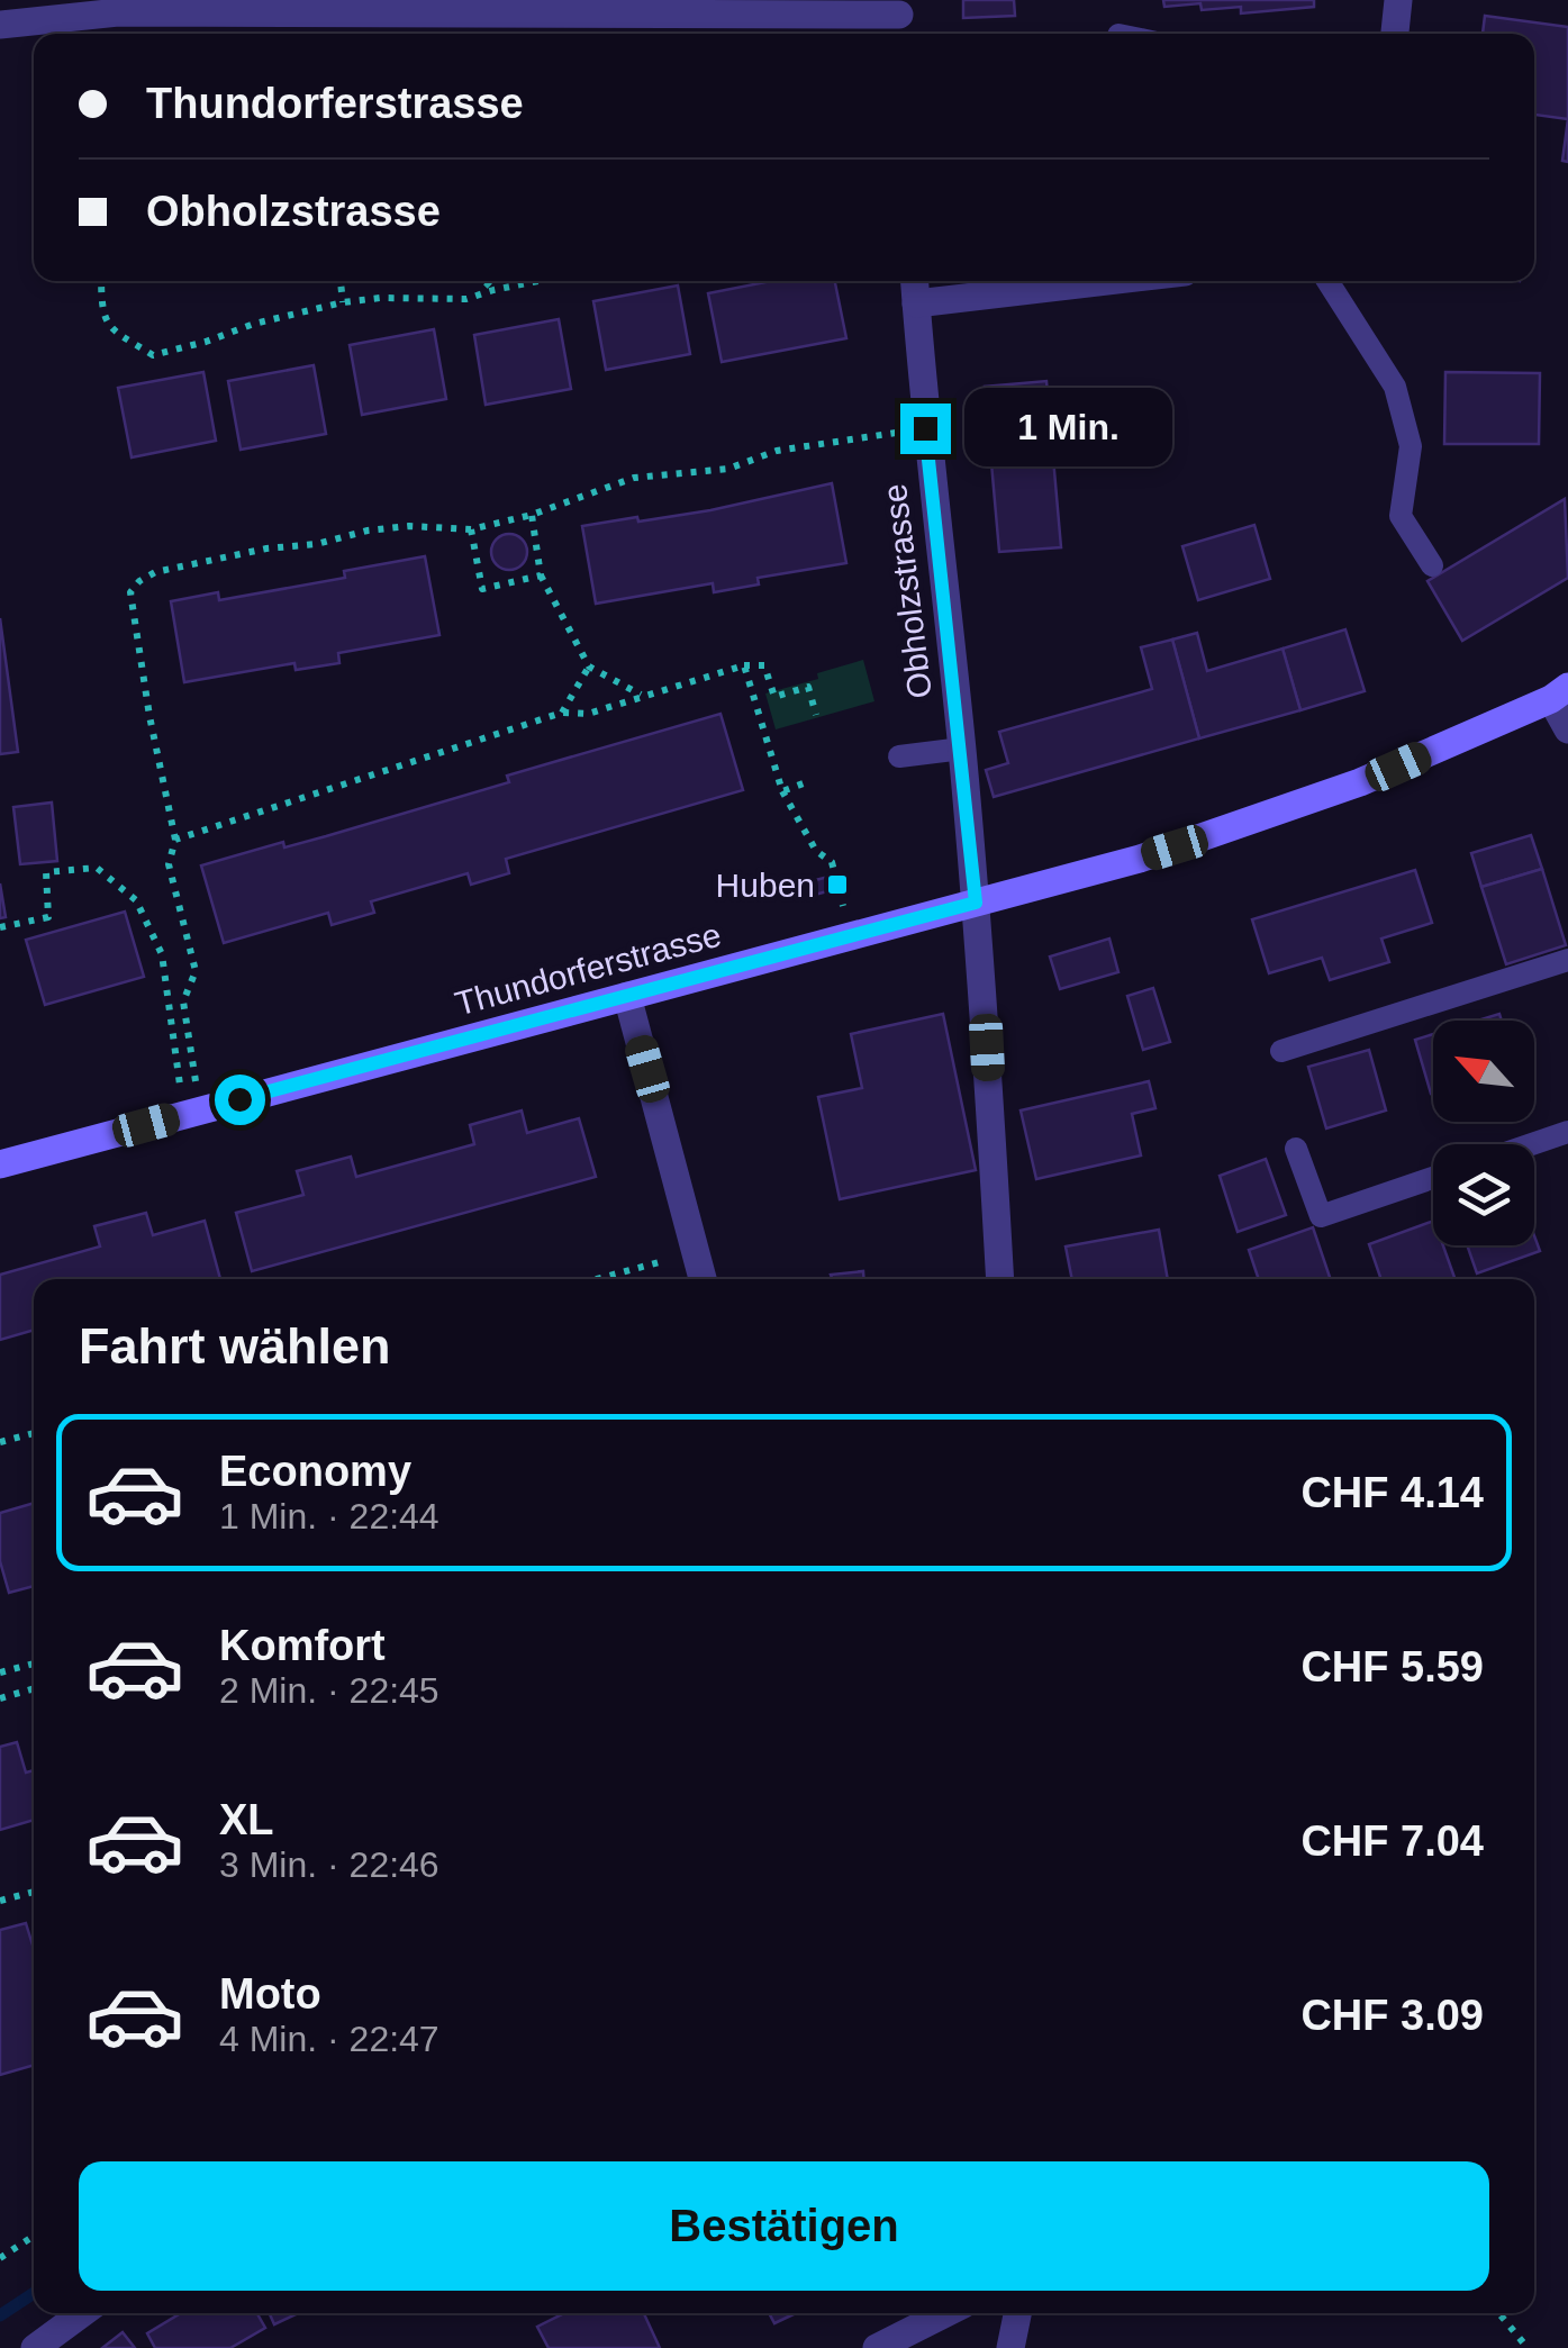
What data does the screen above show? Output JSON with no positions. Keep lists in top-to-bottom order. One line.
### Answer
{"streets":{"street":["Obholzstrasse","Thundorferstrasse"]},"crossings":[["Obholzstrasse","Thundorferstrasse"]],"places":{"transit":["Huben"]},"north":"top left","page":{"banner":["Thundorferstrasse","Obholzstrasse"],"bubble":"1 Min.","heading":"Fahrt wählen","list":[{"name":"Economy","note":"1 Min. · 22:44","value":"CHF 4.14"},{"name":"Komfort","note":"2 Min. · 22:45","value":"CHF 5.59"},{"name":"XL","note":"3 Min. · 22:46","value":"CHF 7.04"},{"name":"Moto","note":"4 Min. · 22:47","value":"CHF 3.09"}],"buttons":"Bestätigen"}}
